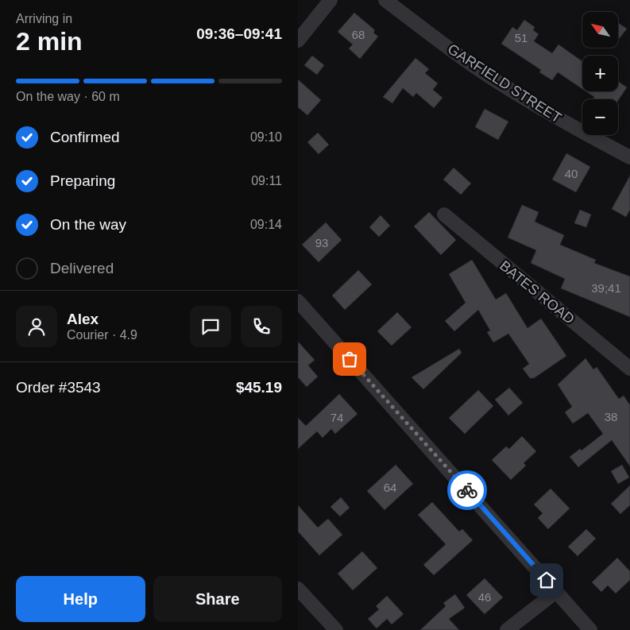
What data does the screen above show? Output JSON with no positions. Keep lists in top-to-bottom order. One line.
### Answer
{"streets":{"street":["GARFIELD STREET","BATES ROAD"]},"house_numbers":["68","51","40","93","39;41","38","74","64","46"],"north":"top left","page":{"heading":["2 min","Arriving in","09:36–09:41"],"panel":["Alex","Courier · 4.9","Order #3543","$45.19"],"map_buttons":["+","−"],"bar":"On the way · 60 m","list":[["Confirmed","09:10"],["Preparing","09:11"],["On the way","09:14"],"Delivered"],"buttons":["Help","Share"]}}
